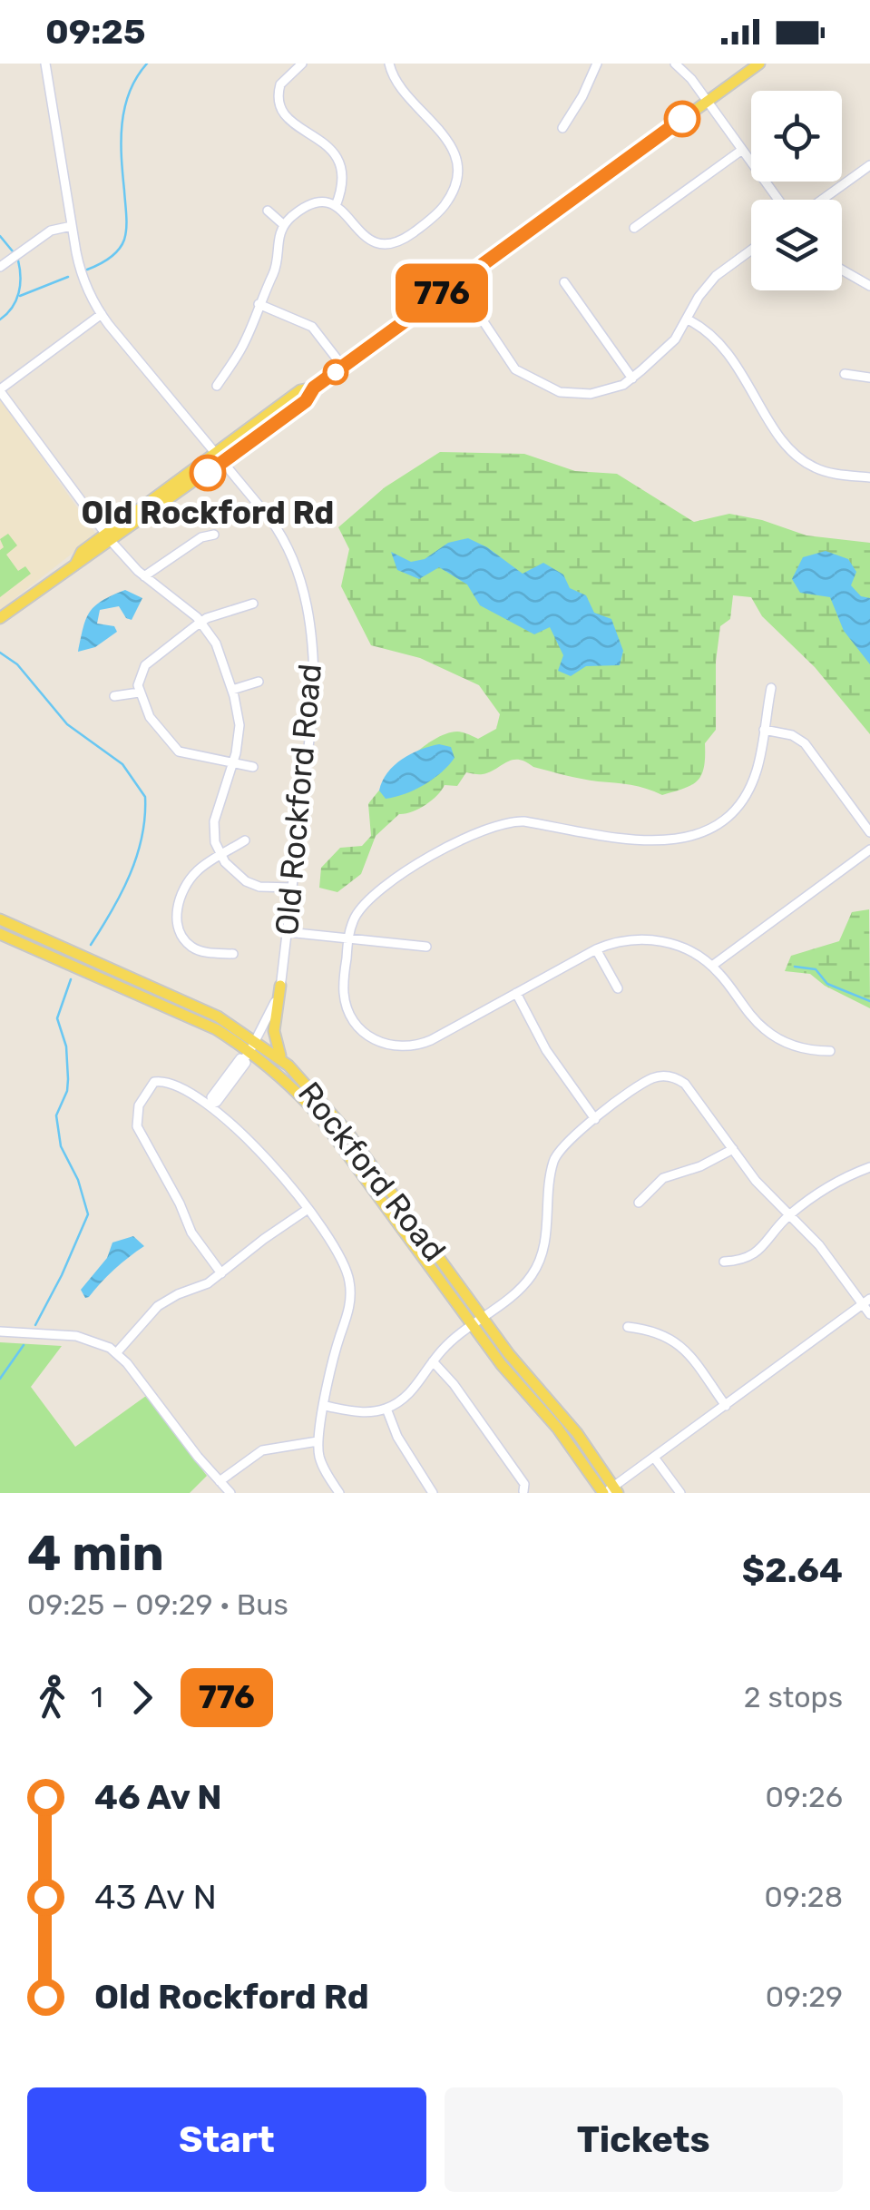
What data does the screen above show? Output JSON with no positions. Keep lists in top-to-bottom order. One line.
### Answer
{"streets":{"main road":["Rockford Road"],"street":["Old Rockford Road"]},"crossings":[["Old Rockford Road","Rockford Road"]],"places":["Old Rockford Rd"],"lines":["bus line 776"],"page":{"status":"09:25","on_map":"776","heading":["4 min","09:25 – 09:29 · Bus","$2.64"],"legs":["1","776","2 stops"],"list":[{"name":"46 Av N","value":"09:26"},{"name":"43 Av N","value":"09:28"},{"name":"Old Rockford Rd","value":"09:29"}],"buttons":["Start","Tickets"]}}
